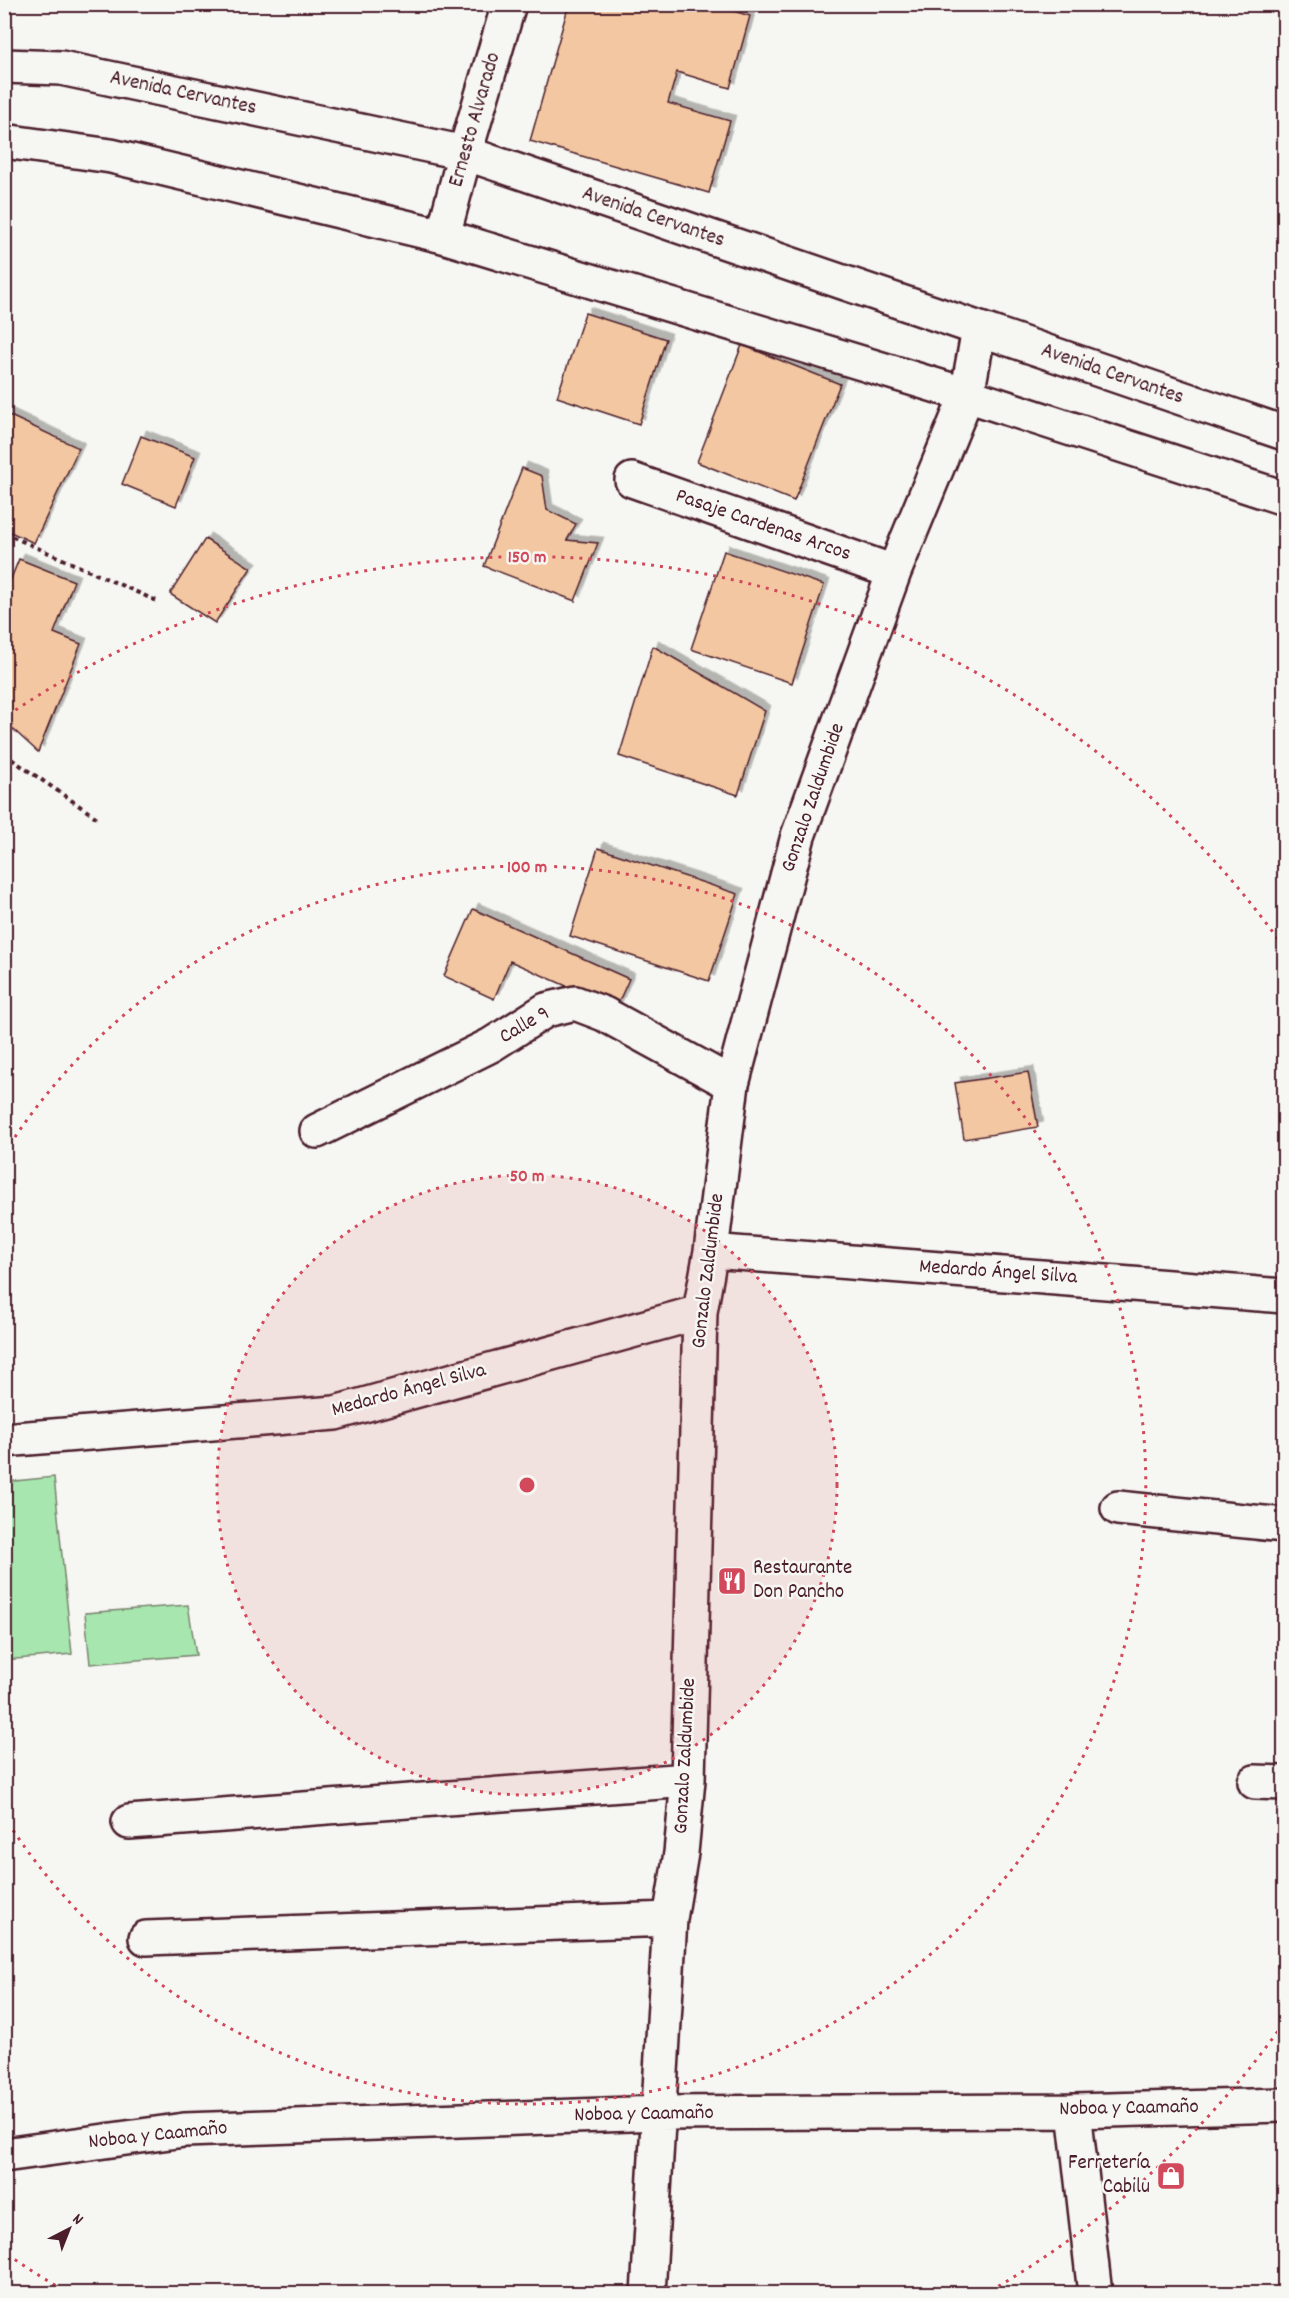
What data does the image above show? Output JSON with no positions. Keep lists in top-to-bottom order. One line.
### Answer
{"streets":{"street":["Avenida Cervantes","Ernesto Alvarado","Pasaje Cardenas Arcos","Gonzalo Zaldumbide","Calle 9","Medardo Ángel Silva","Noboa y Caamaño"]},"crossings":[["Avenida Cervantes","Ernesto Alvarado"],["Avenida Cervantes","Gonzalo Zaldumbide"],["Pasaje Cardenas Arcos","Gonzalo Zaldumbide"],["Gonzalo Zaldumbide","Calle 9"],["Gonzalo Zaldumbide","Medardo Ángel Silva"],["Gonzalo Zaldumbide","Noboa y Caamaño"]],"places":{"restaurant":["Restaurante Don Pancho"],"shop":["Ferretería Cabilu"]},"north":"top right","rings":["150 m","100 m","50 m"]}
